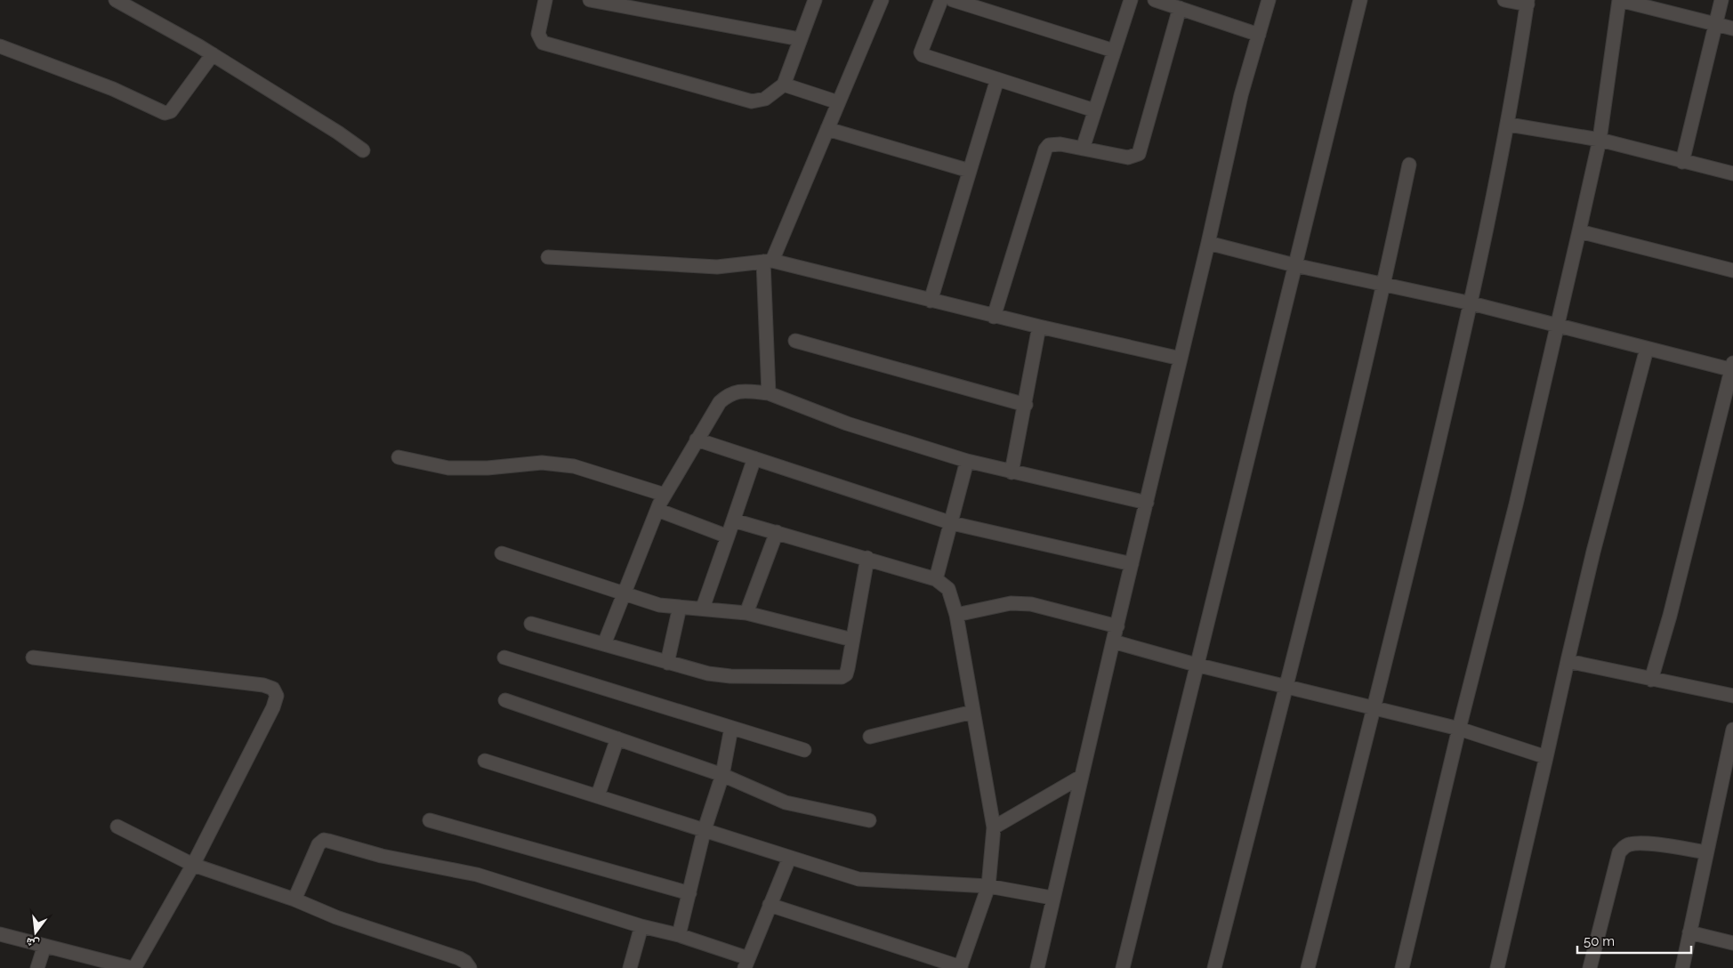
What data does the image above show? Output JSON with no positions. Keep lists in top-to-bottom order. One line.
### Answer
{"scale_bar":"50 m","north":"bottom"}
